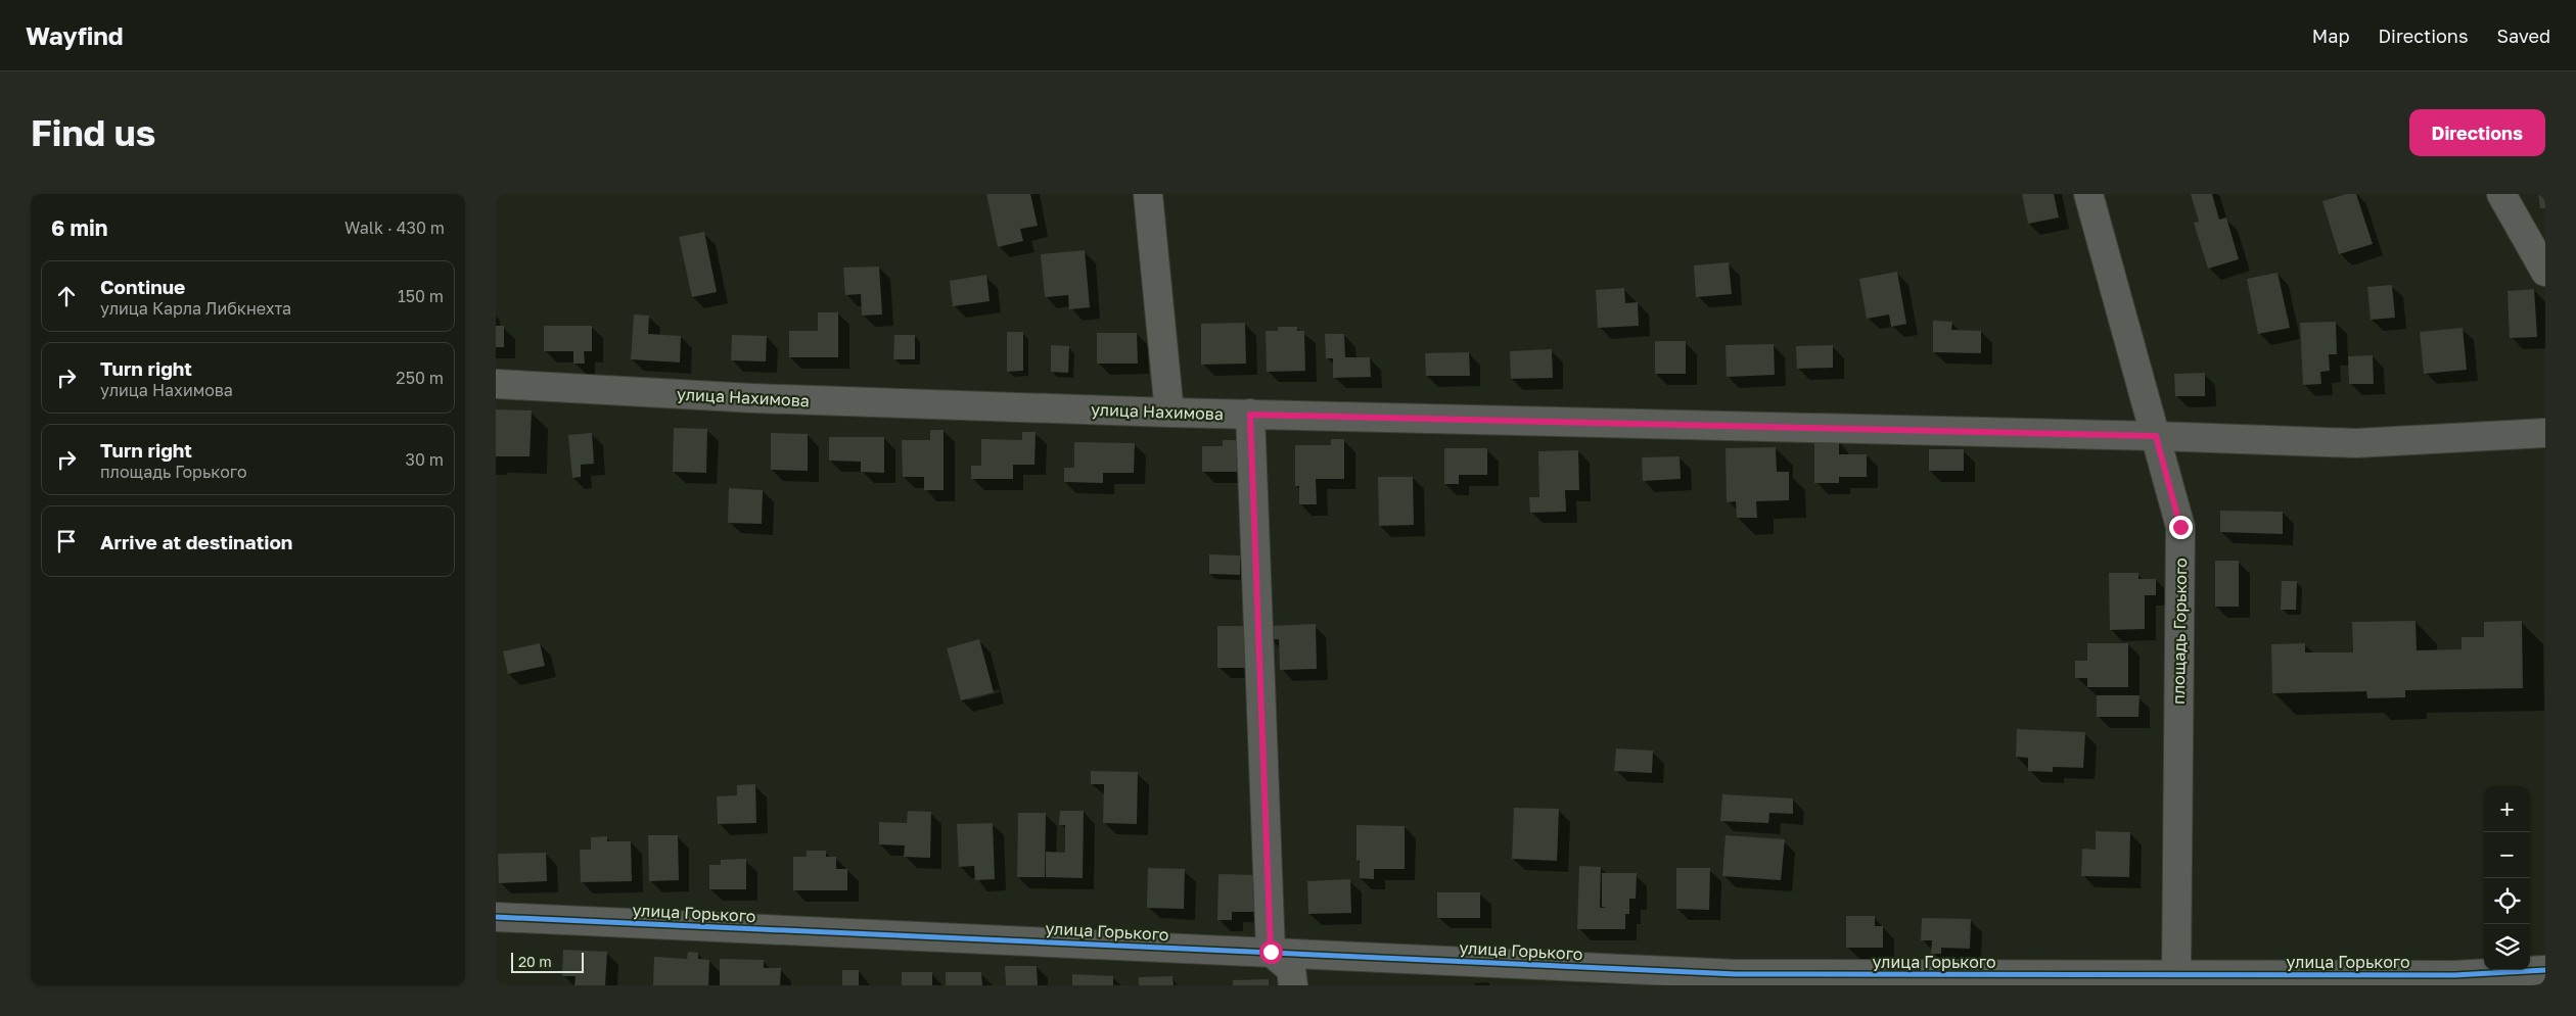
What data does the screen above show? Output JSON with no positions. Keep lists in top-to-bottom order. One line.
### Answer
{"streets":{"street":["улица Нахимова","площадь Горького","улица Горького"]},"crossings":[["улица Нахимова","площадь Горького"],["площадь Горького","улица Горького"]],"scale_bar":"20 m","page":{"header":"Wayfind","nav":["Map","Directions","Saved"],"buttons":"Directions","title":"Find us","heading":["6 min","Walk · 430 m"],"list":[["Continue","улица Карла Либкнехта","150 m"],["Turn right","улица Нахимова","250 m"],["Turn right","площадь Горького","30 m"],"Arrive at destination"],"map_buttons":["+","−"],"scale":"20 m"}}
